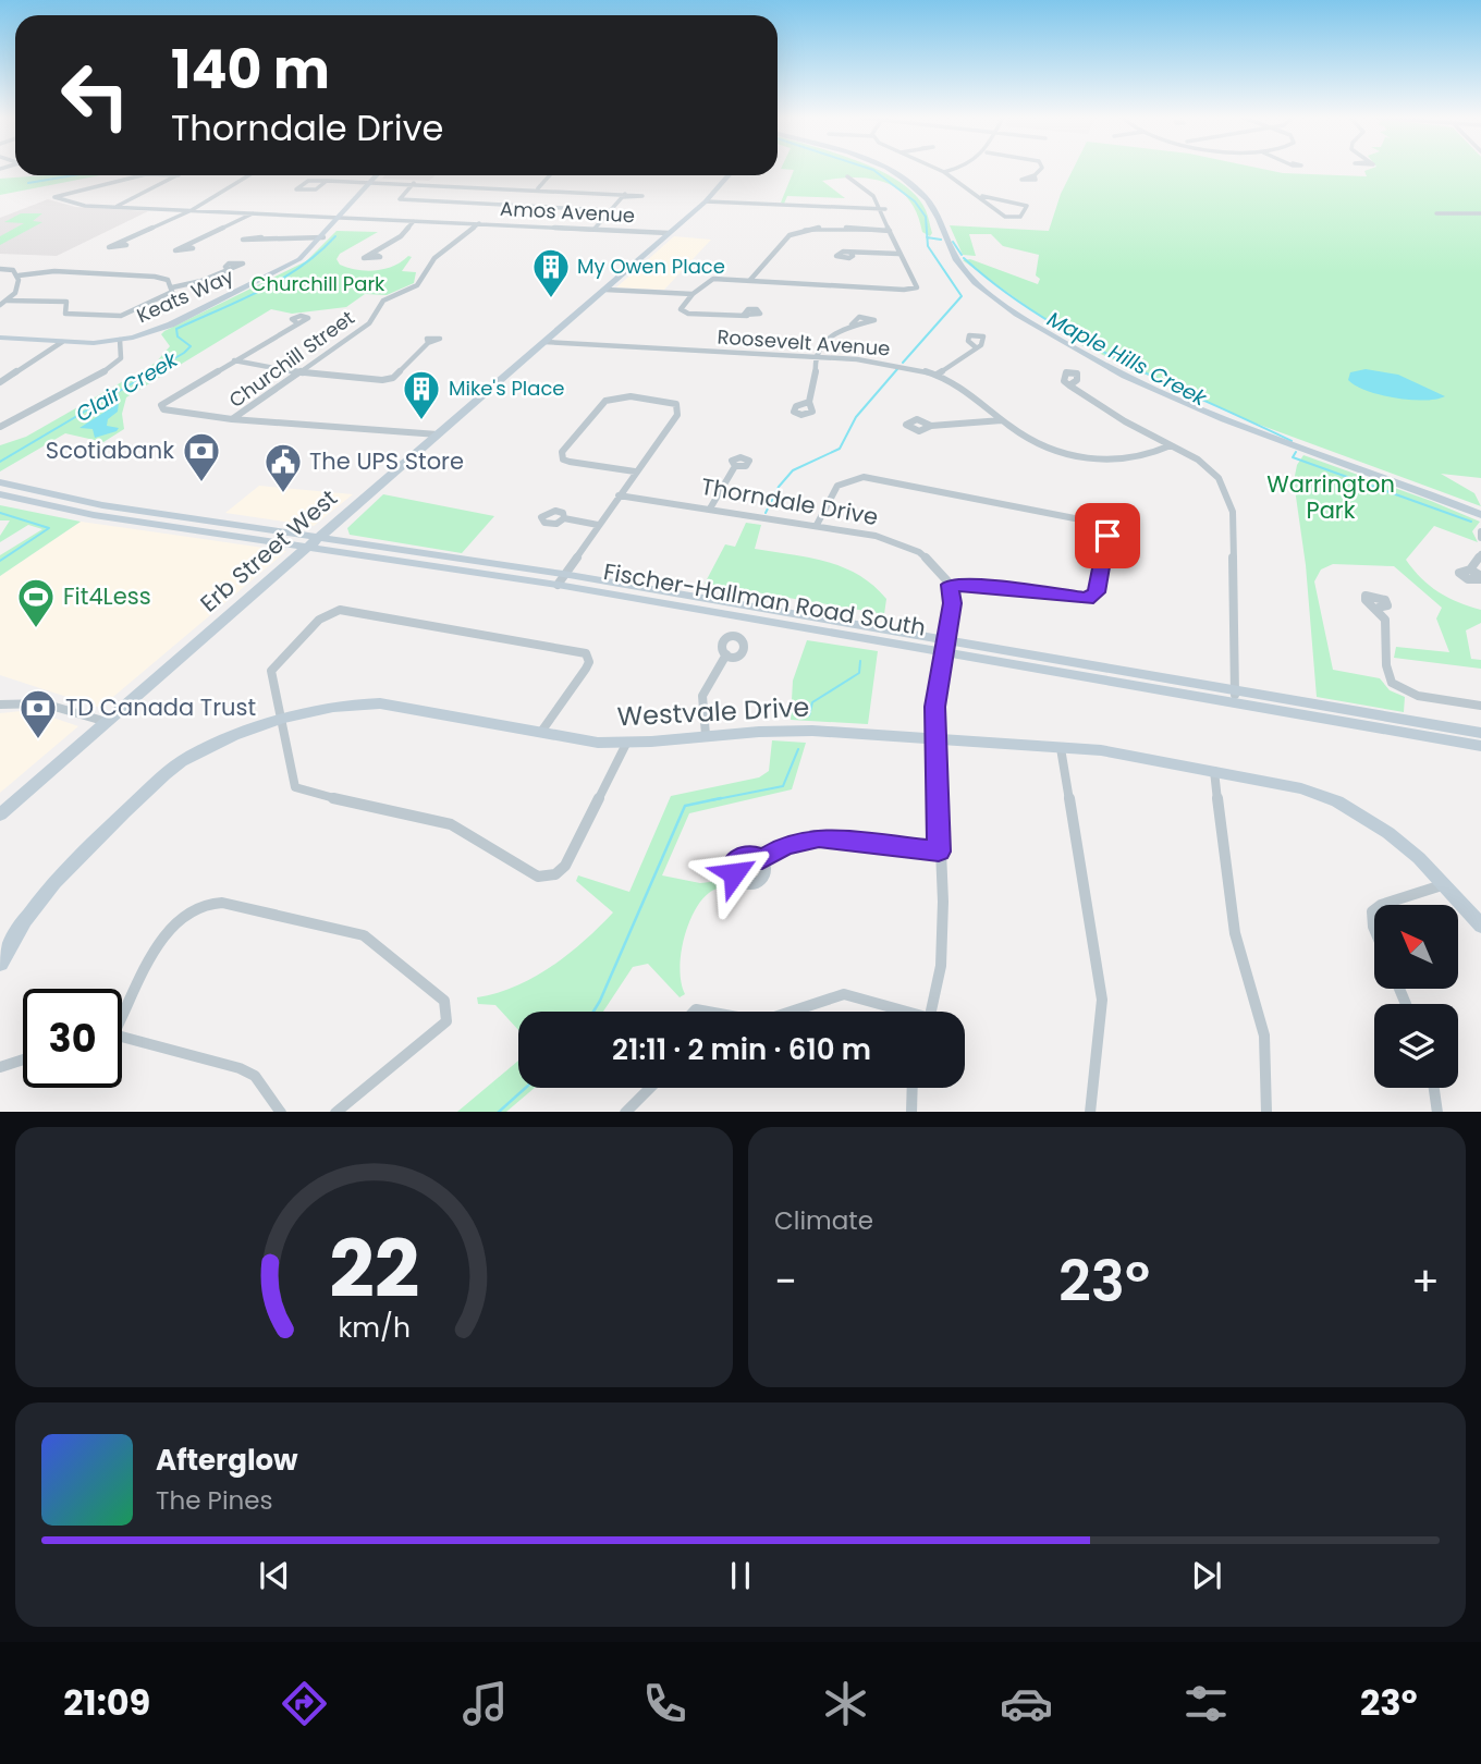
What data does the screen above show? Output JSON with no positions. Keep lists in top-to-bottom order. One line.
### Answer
{"streets":{"main road":["Keats Way","Erb Street West","Fischer-Hallman Road South","Westvale Drive"],"street":["Amos Avenue","Roosevelt Avenue","Churchill Street","Thorndale Drive"]},"crossings":[["Amos Avenue","Keats Way"],["Amos Avenue","Churchill Street"],["Amos Avenue","Erb Street West"],["Roosevelt Avenue","Erb Street West"],["Churchill Street","Erb Street West"],["Erb Street West","Fischer-Hallman Road South"]],"water":["Maple Hills Creek","Clair Creek"],"parks":["Churchill Park","Warrington Park"],"places":{"building":["My Owen Place","Mike's Place"],"bank":["Scotiabank","TD Canada Trust"],"public building":["The UPS Store"],"sports":["Fit4Less"]},"north":"top left","page":{"turn":["140 m","Thorndale Drive"],"limit":"30","trip":"21:11 · 2 min · 610 m","tile":"Climate","heat":["−","23°","+"],"song":["Afterglow","The Pines"],"tabs":["21:09","23°"],"gauge":["22","km/h"]}}
